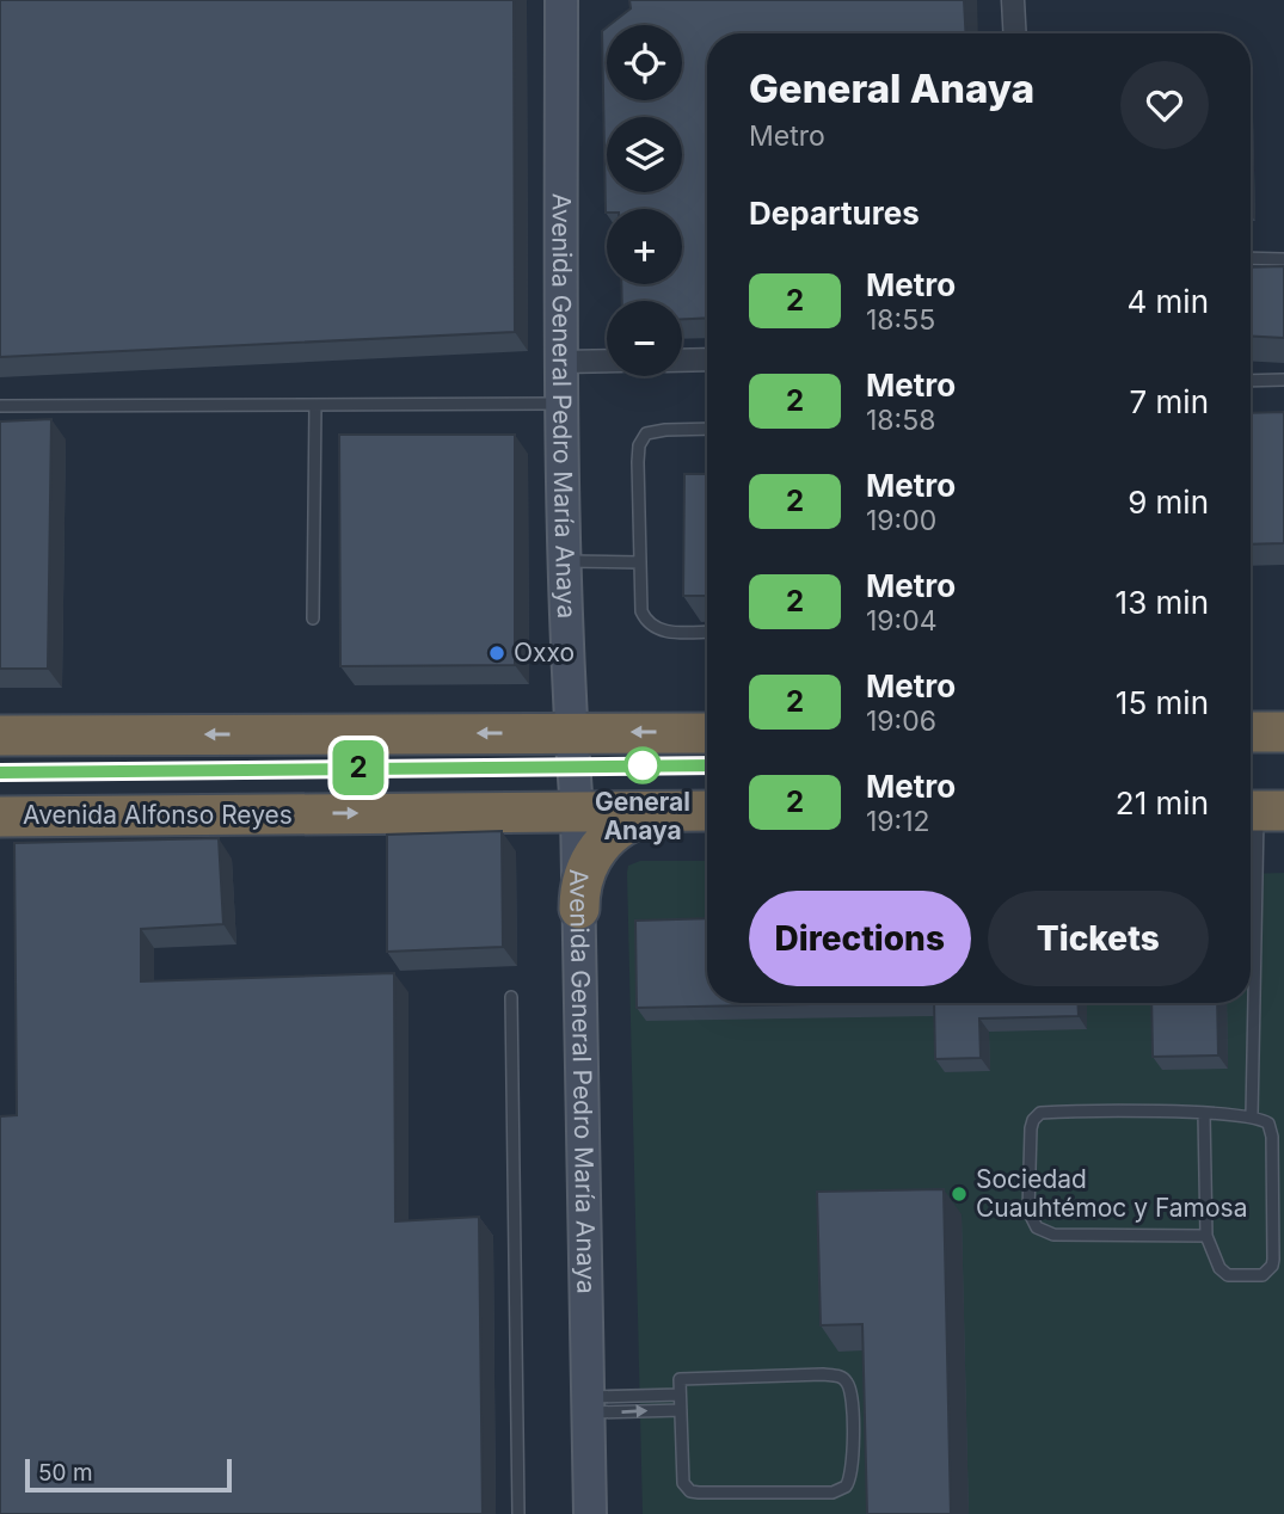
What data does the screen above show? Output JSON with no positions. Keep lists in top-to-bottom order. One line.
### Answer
{"streets":{"highway":["Avenida Alfonso Reyes"],"street":["Avenida General Pedro María Anaya"]},"crossings":[["Avenida General Pedro María Anaya","Avenida Alfonso Reyes"]],"places":["Oxxo","General Anaya","Sociedad Cuauhtémoc y Famosa"],"lines":["metro line 2"],"scale_bar":"50 m","page":{"on_map":"2","map_buttons":["+","−"],"heading":[["General Anaya","Metro"],"Departures"],"list":[{"mark":"2","name":"Metro","note":"18:55","value":"4 min"},{"mark":"2","name":"Metro","note":"18:58","value":"7 min"},{"mark":"2","name":"Metro","note":"19:00","value":"9 min"},{"mark":"2","name":"Metro","note":"19:04","value":"13 min"},{"mark":"2","name":"Metro","note":"19:06","value":"15 min"},{"mark":"2","name":"Metro","note":"19:12","value":"21 min"}],"buttons":["Directions","Tickets"],"scale":"50 m"}}
